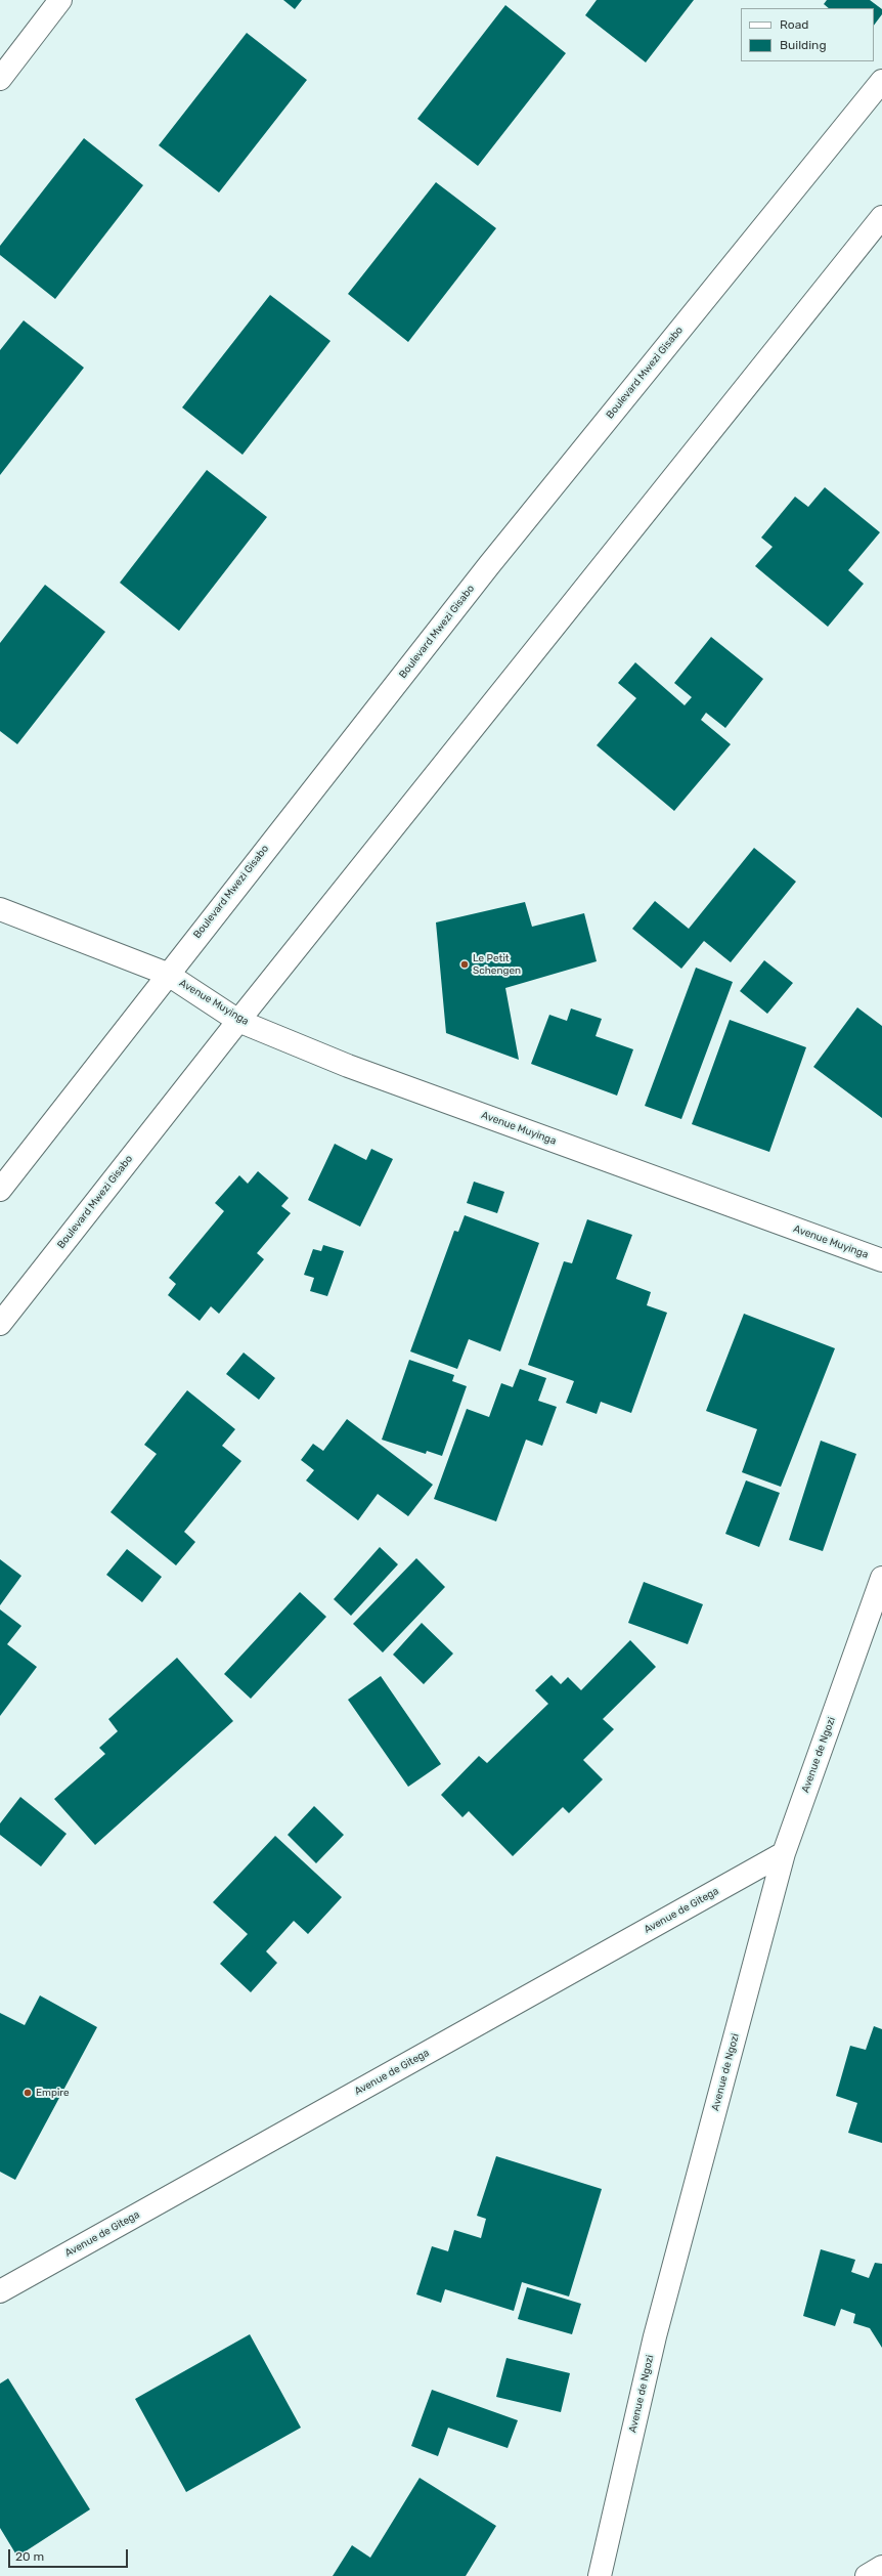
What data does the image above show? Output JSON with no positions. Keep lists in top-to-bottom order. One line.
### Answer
{"streets":{"main road":["Boulevard Mwezi Gisabo","Avenue Muyinga","Avenue de Ngozi","Avenue de Gitega"]},"crossings":[["Boulevard Mwezi Gisabo","Avenue Muyinga"],["Avenue de Ngozi","Avenue de Gitega"]],"places":["Le Petit Schengen","Empire"],"legend":["Road","Building"],"scale_bar":"20 m"}
